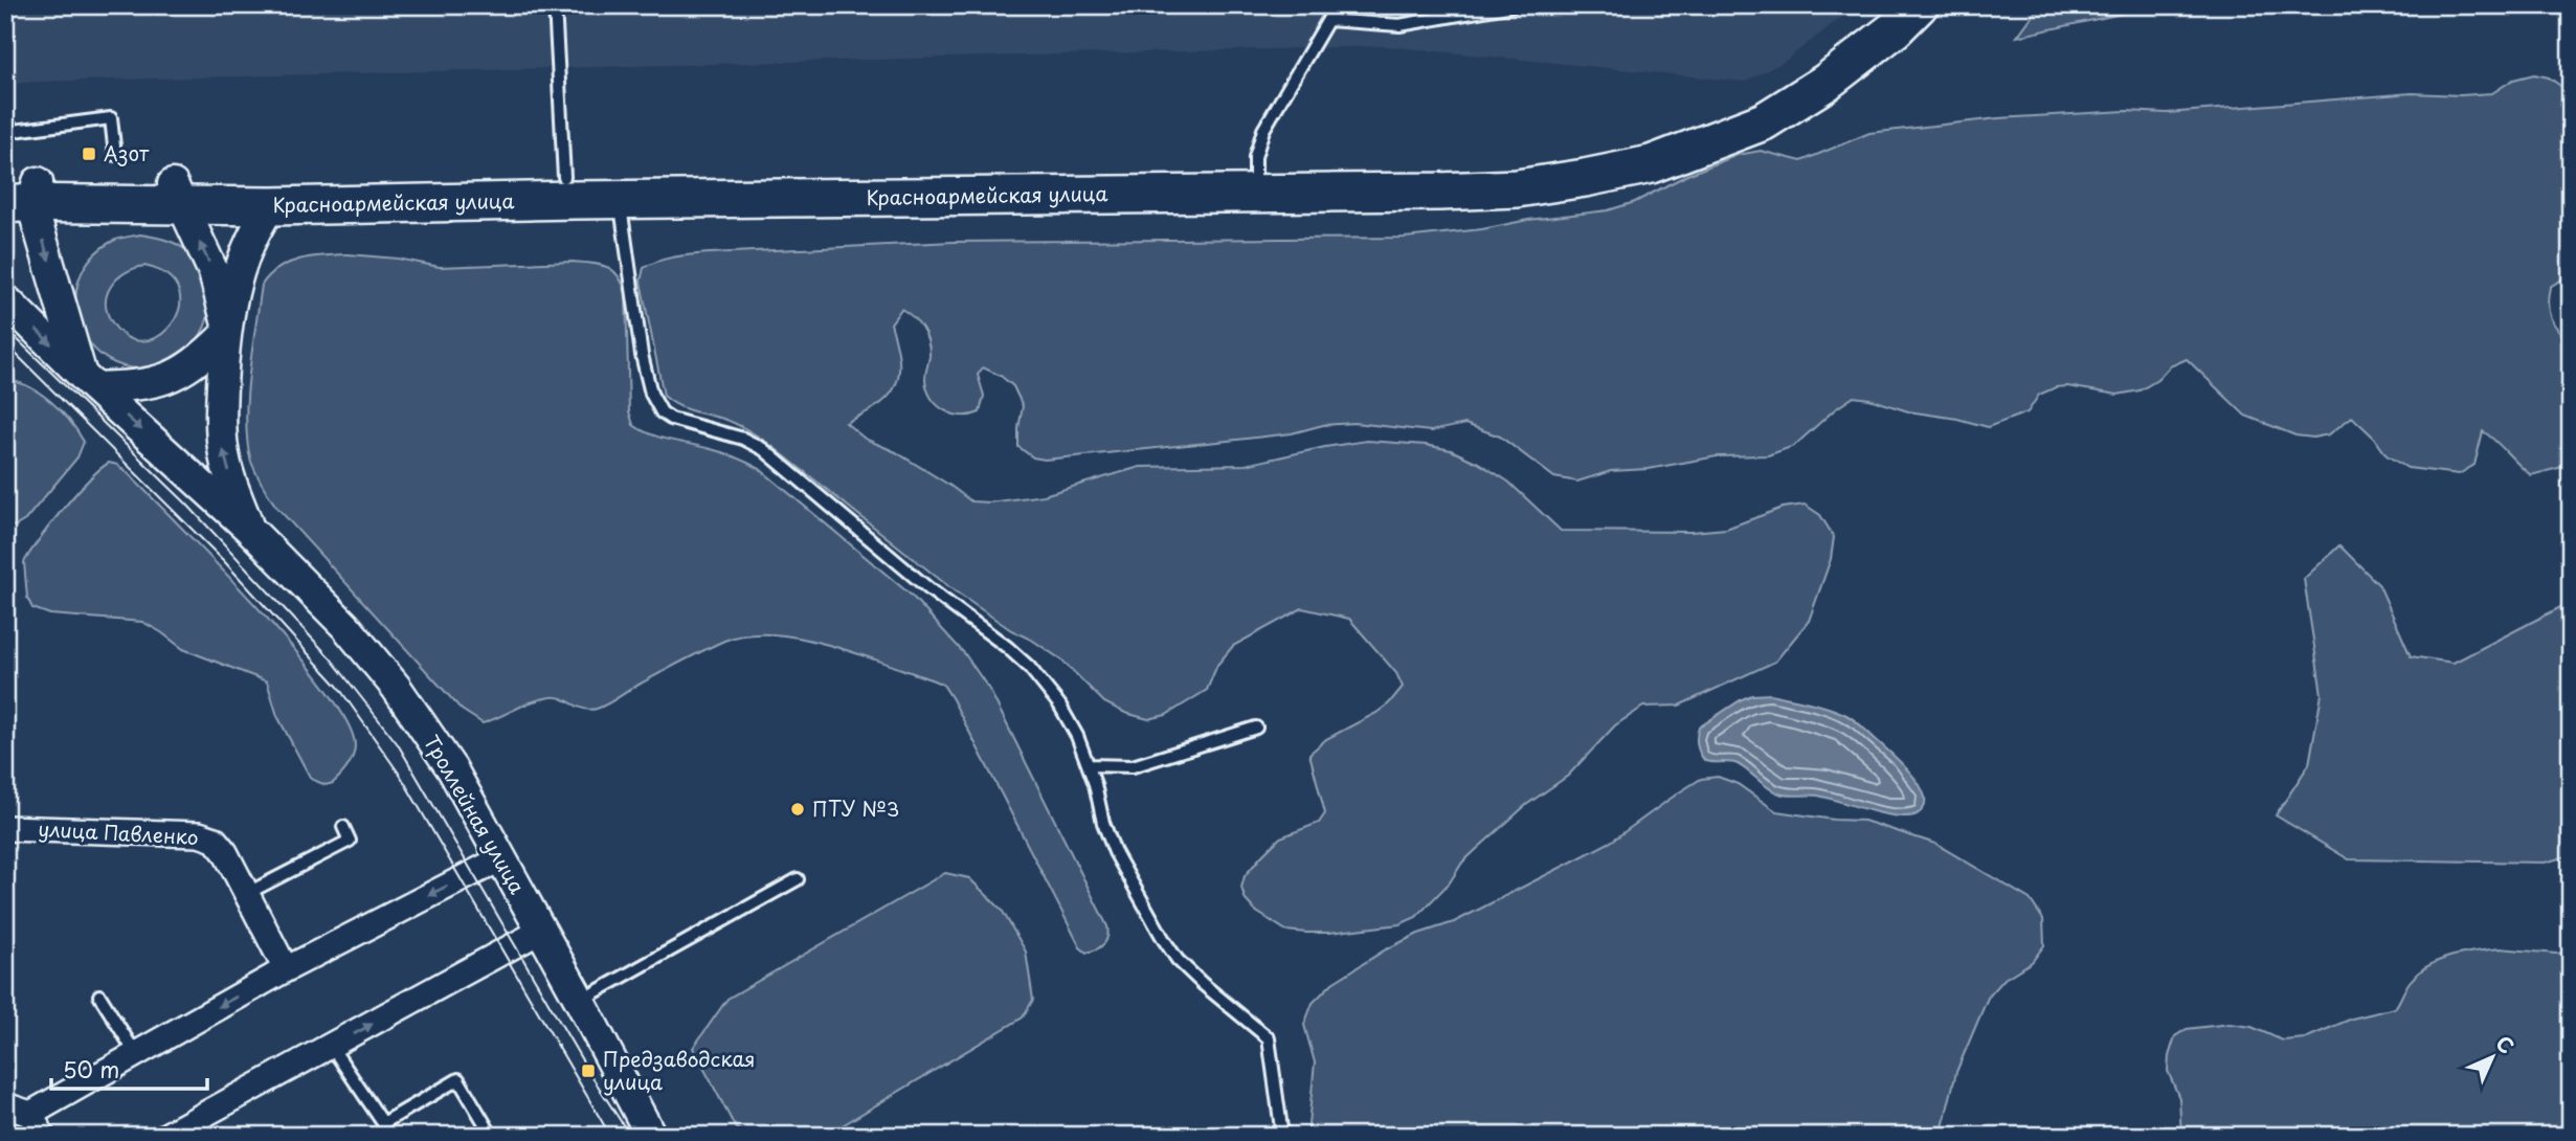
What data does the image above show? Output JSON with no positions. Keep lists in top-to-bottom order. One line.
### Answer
{"streets":{"main road":["Красноармейская улица"],"street":["Троллейная улица","улица Павленко"]},"places":{"transit":["Азот","Предзаводская улица"],"other":["ПТУ №3"]},"scale_bar":"50 m","north":"top right"}
